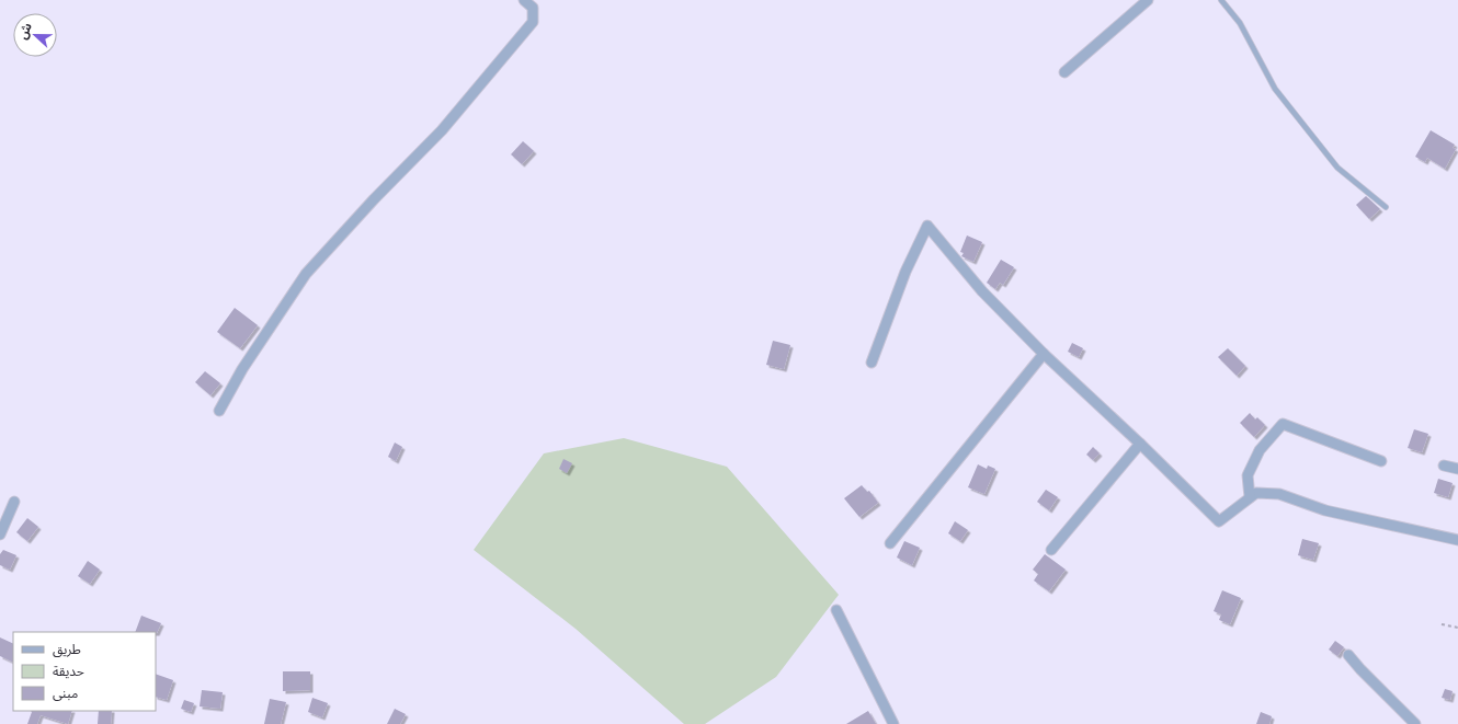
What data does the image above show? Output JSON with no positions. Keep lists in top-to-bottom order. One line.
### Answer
{"legend":["طريق","حديقة","مبنى"],"north":"left"}
